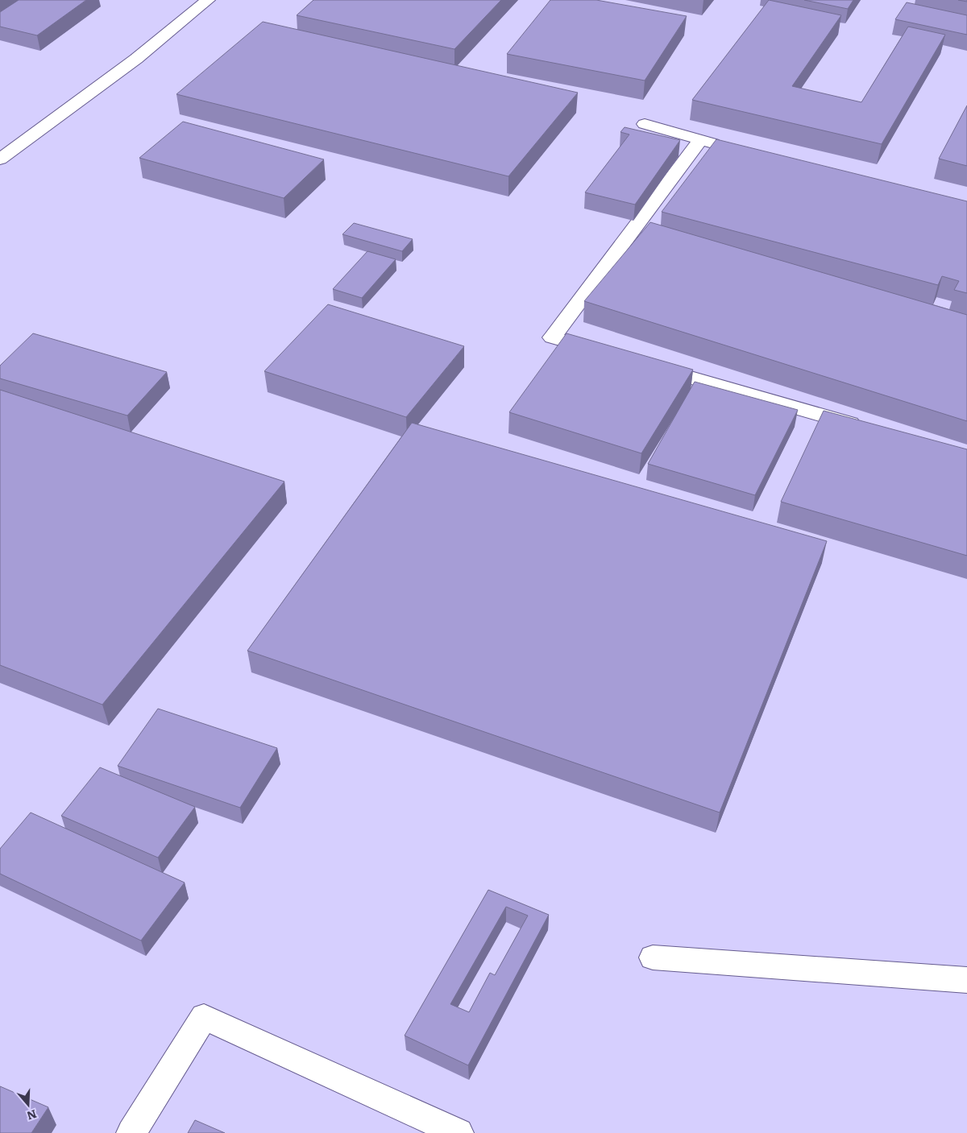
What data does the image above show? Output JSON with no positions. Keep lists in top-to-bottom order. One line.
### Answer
{"north":"bottom"}
